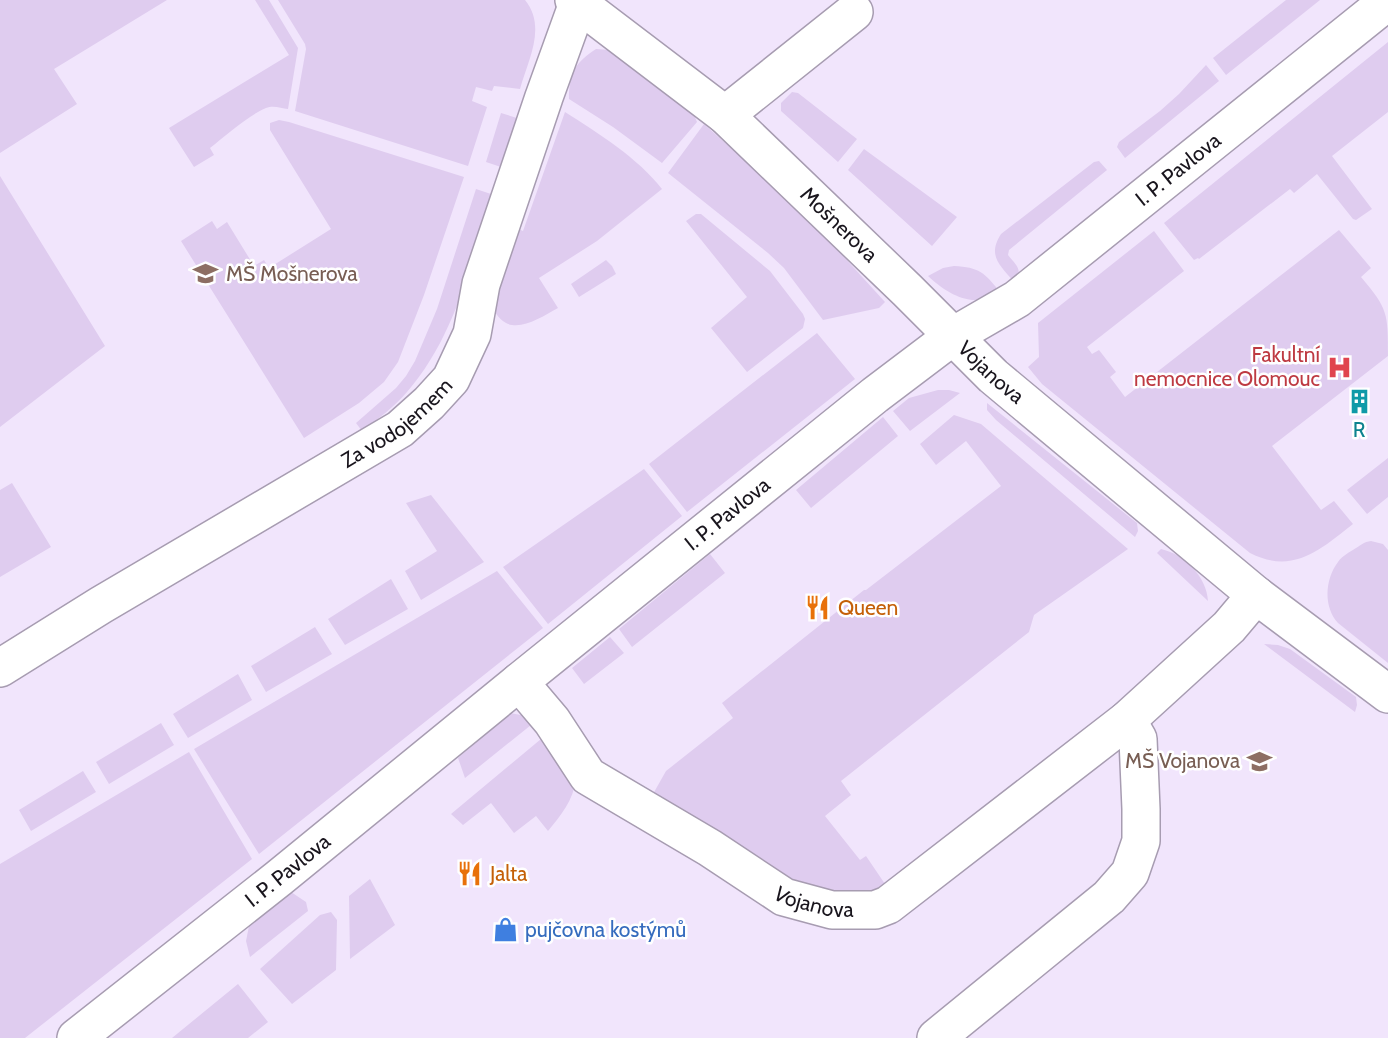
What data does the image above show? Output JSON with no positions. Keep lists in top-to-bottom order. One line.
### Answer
{"streets":{"street":["I. P. Pavlova","Mošnerova","Vojanova","Za vodojemem"]},"crossings":[["I. P. Pavlova","Mošnerova"],["I. P. Pavlova","Vojanova"],["Mošnerova","Vojanova"],["Mošnerova","Za vodojemem"]],"places":{"school or university":["MŠ Mošnerova","MŠ Vojanova"],"hospital":["Fakultní nemocnice Olomouc"],"building":["R"],"restaurant":["Queen","Jalta"],"shop":["pujčovna kostýmů"]}}
